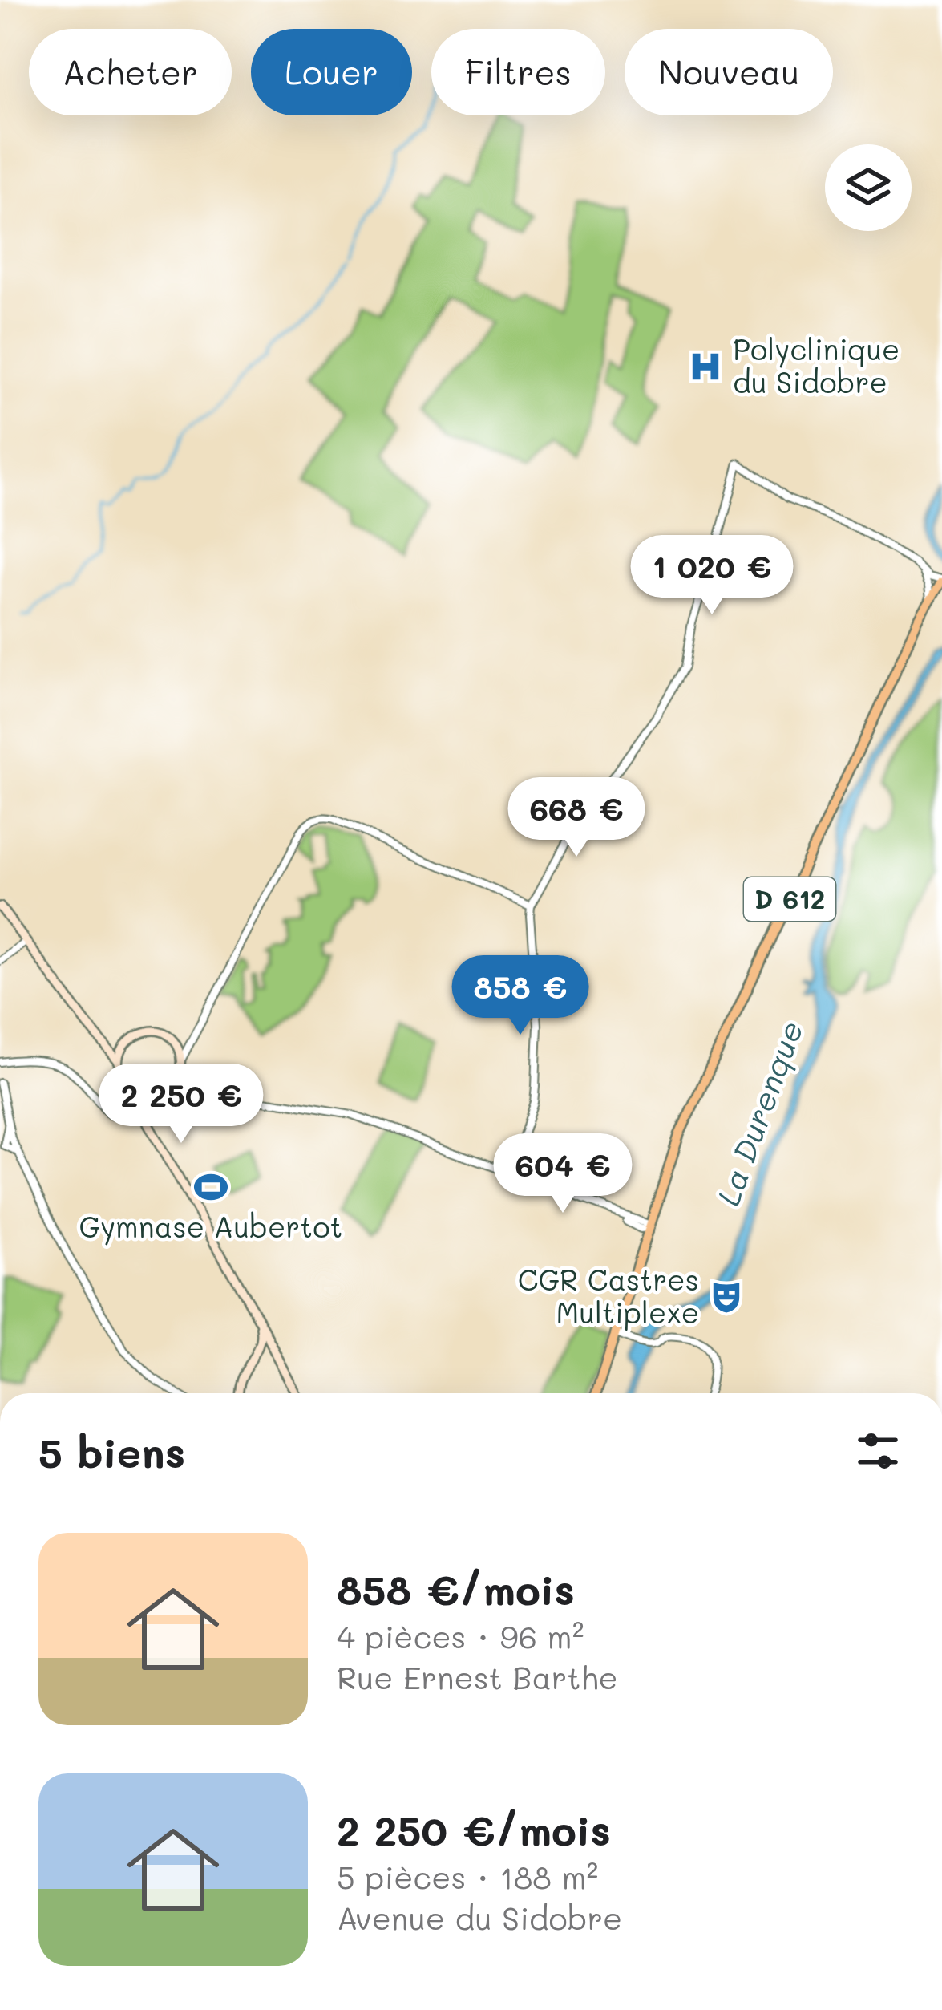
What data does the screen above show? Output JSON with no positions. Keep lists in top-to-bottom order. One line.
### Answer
{"streets":{"main road":["D 612"]},"water":["La Durenque"],"places":{"hospital":["Polyclinique du Sidobre"],"sports":["Gymnase Aubertot"],"theatre":["CGR Castres Multiplexe"]},"page":{"chip":["Acheter","Louer","Filtres","Nouveau"],"price":["1 020 €","668 €","858 €","2 250 €","604 €"],"heading":"5 biens","list":[{"name":"858 €/mois","note":"4 pièces · 96 m² · Rue Ernest Barthe"},{"name":"2 250 €/mois","note":"5 pièces · 188 m² · Avenue du Sidobre"}]}}
